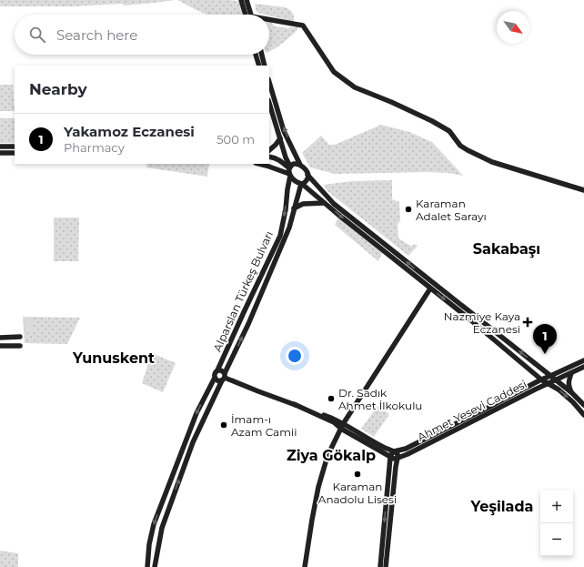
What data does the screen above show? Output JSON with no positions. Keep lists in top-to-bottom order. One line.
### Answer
{"streets":{"main road":["Alparslan Türkeş Bulvarı","Ahmet Yesevi Caddesi"]},"districts":["Sakabaşı","Yunuskent","Ziya Gökalp","Yeşilada"],"places":{"other":["Karaman Adalet Sarayı","Dr. Sadık Ahmet İlkokulu","İmam-ı Azam Camii","Karaman Anadolu Lisesi"],"health":["Nazmiye Kaya Eczanesi"]},"north":"bottom right","page":{"search":"Search here","heading":"Nearby","list":[{"mark":"1","name":"Yakamoz Eczanesi","note":"Pharmacy","value":"500 m"}],"pins":"1","map_buttons":["+","−"]}}
